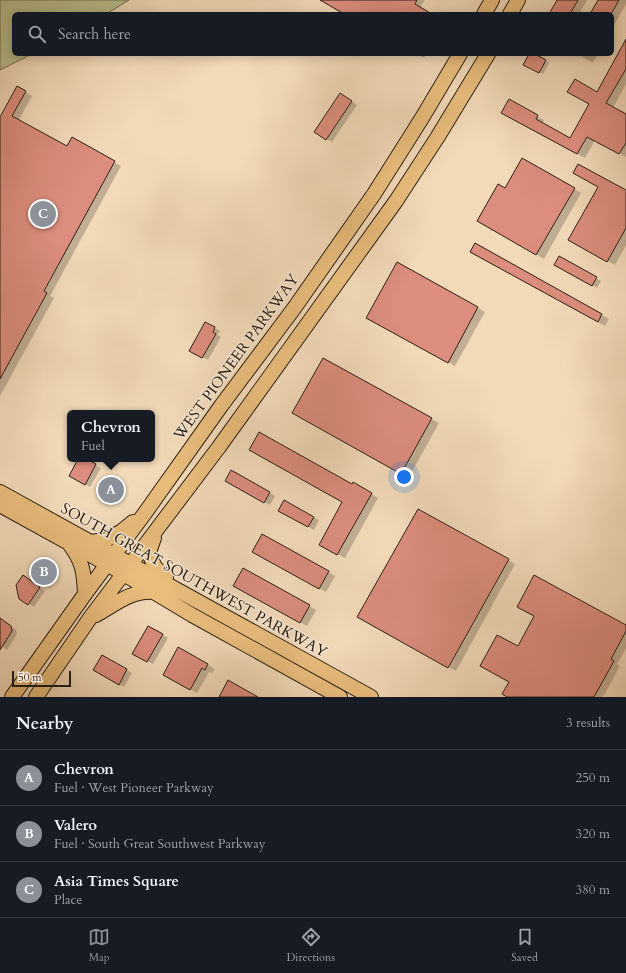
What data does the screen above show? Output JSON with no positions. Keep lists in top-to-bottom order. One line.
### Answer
{"streets":{"main road":["WEST PIONEER PARKWAY","SOUTH GREAT SOUTHWEST PARKWAY"]},"crossings":[["WEST PIONEER PARKWAY","SOUTH GREAT SOUTHWEST PARKWAY"]],"scale_bar":"50 m","page":{"search":"Search here","pins":["C","A","B"],"popup":["Chevron","Fuel"],"scale":"50 m","heading":["Nearby","3 results"],"list":[{"mark":"A","name":"Chevron","note":"Fuel · West Pioneer Parkway","value":"250 m"},{"mark":"B","name":"Valero","note":"Fuel · South Great Southwest Parkway","value":"320 m"},{"mark":"C","name":"Asia Times Square","note":"Place","value":"380 m"}],"nav":["Map","Directions","Saved"]}}
